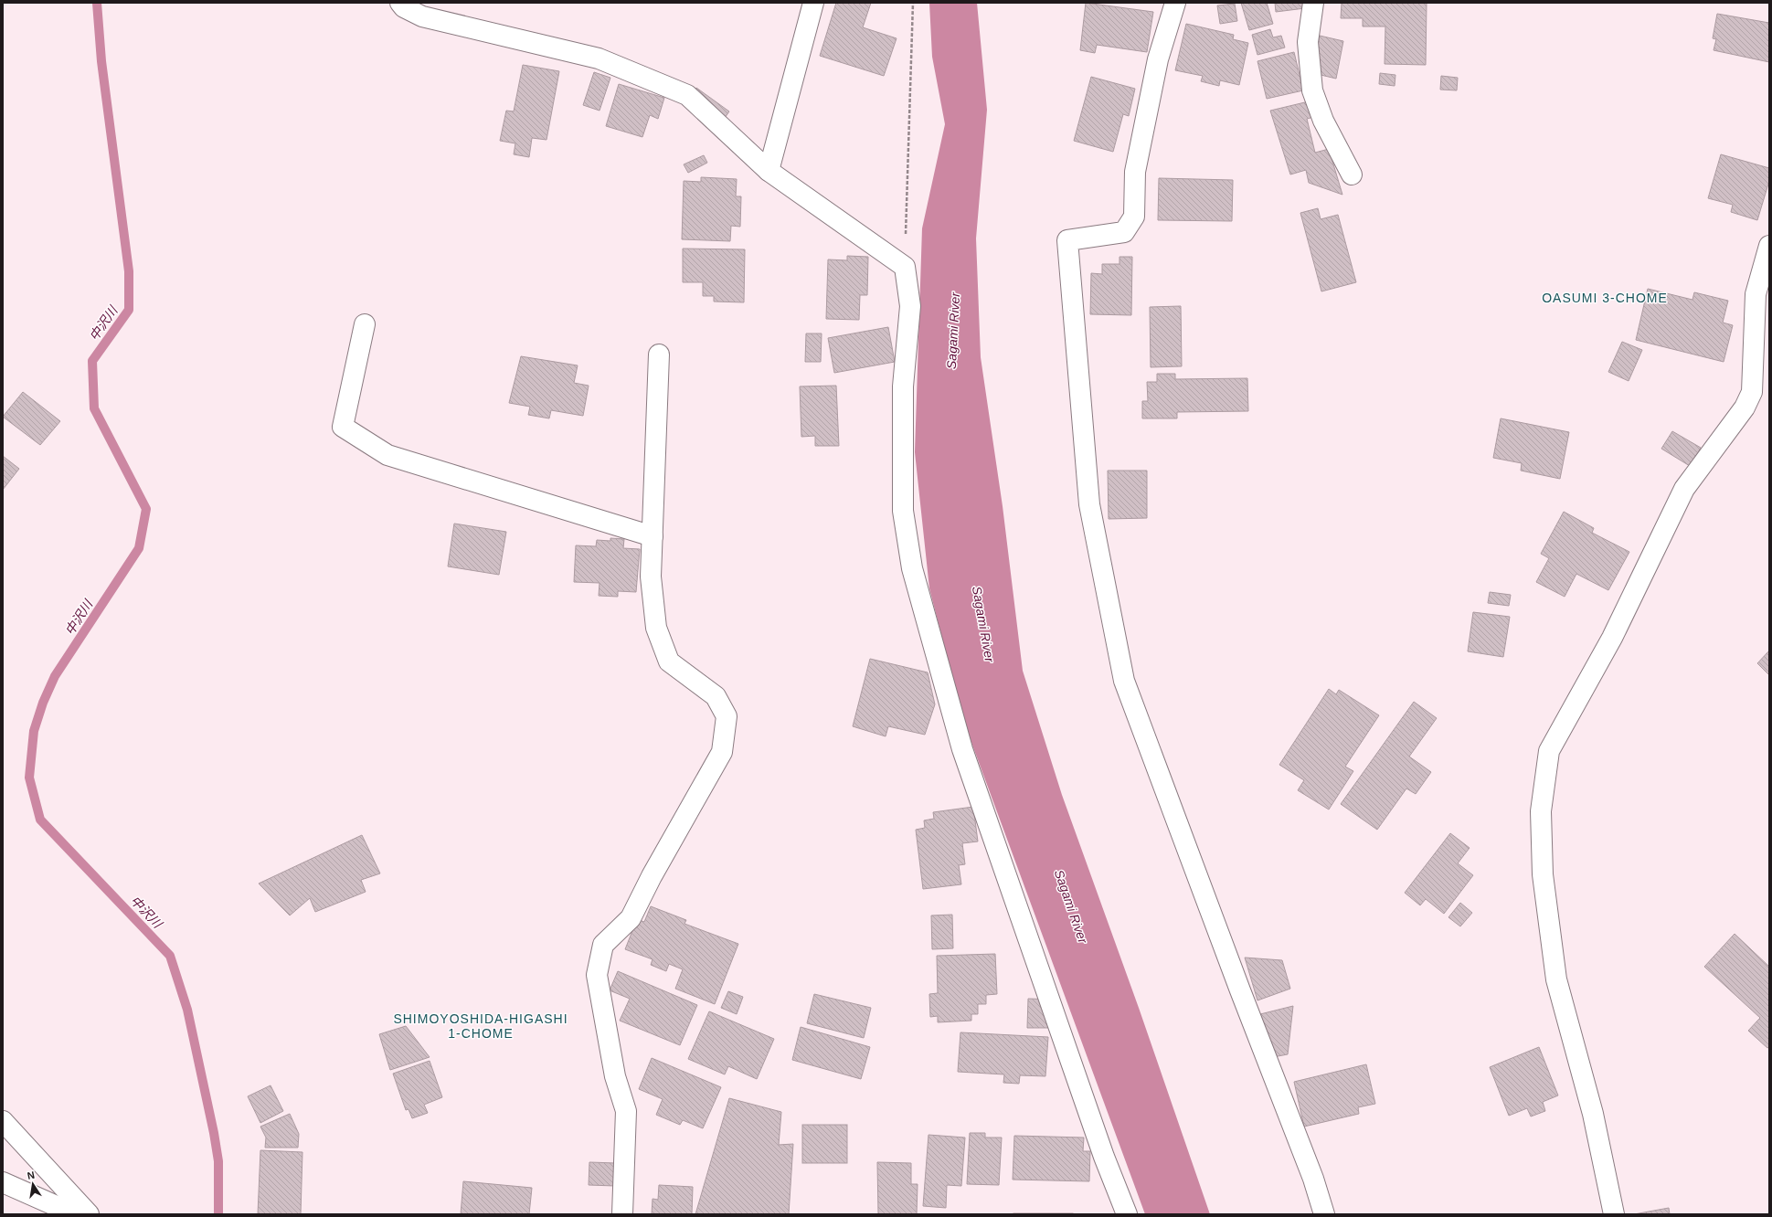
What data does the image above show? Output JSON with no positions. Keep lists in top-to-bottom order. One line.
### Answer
{"districts":["OASUMI 3-CHOME","SHIMOYOSHIDA-HIGASHI 1-CHOME"],"water":["中沢川","Sagami River"],"north":"top"}
